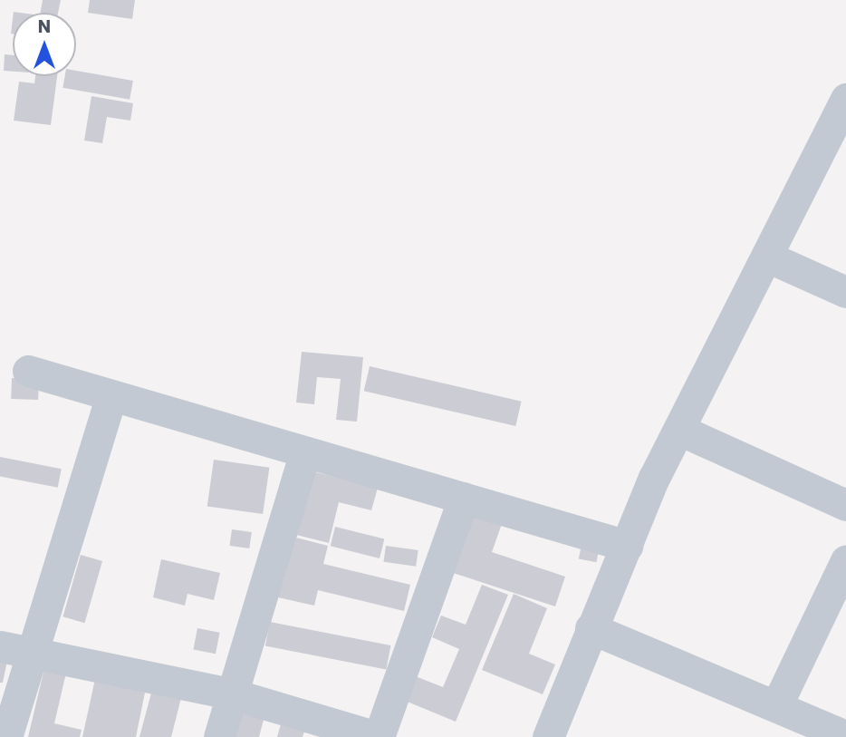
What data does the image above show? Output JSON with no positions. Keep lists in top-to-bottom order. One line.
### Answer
{"north":"top"}
